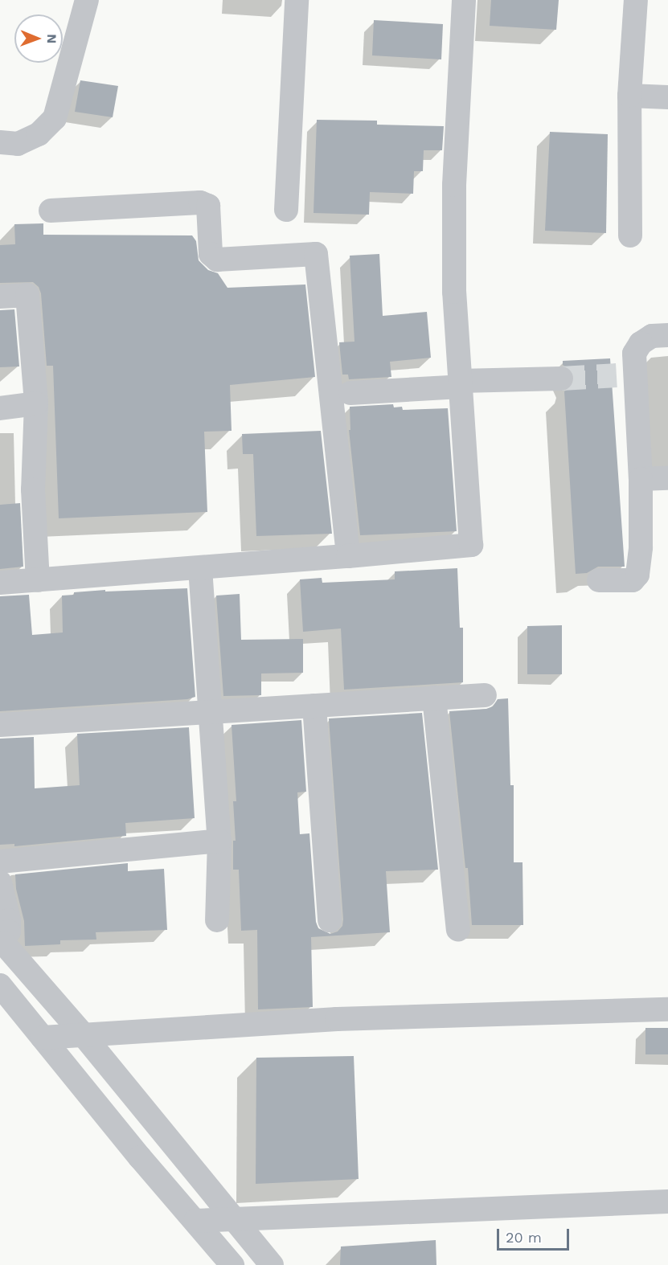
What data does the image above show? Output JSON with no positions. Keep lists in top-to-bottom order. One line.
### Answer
{"scale_bar":"20 m","north":"right"}
